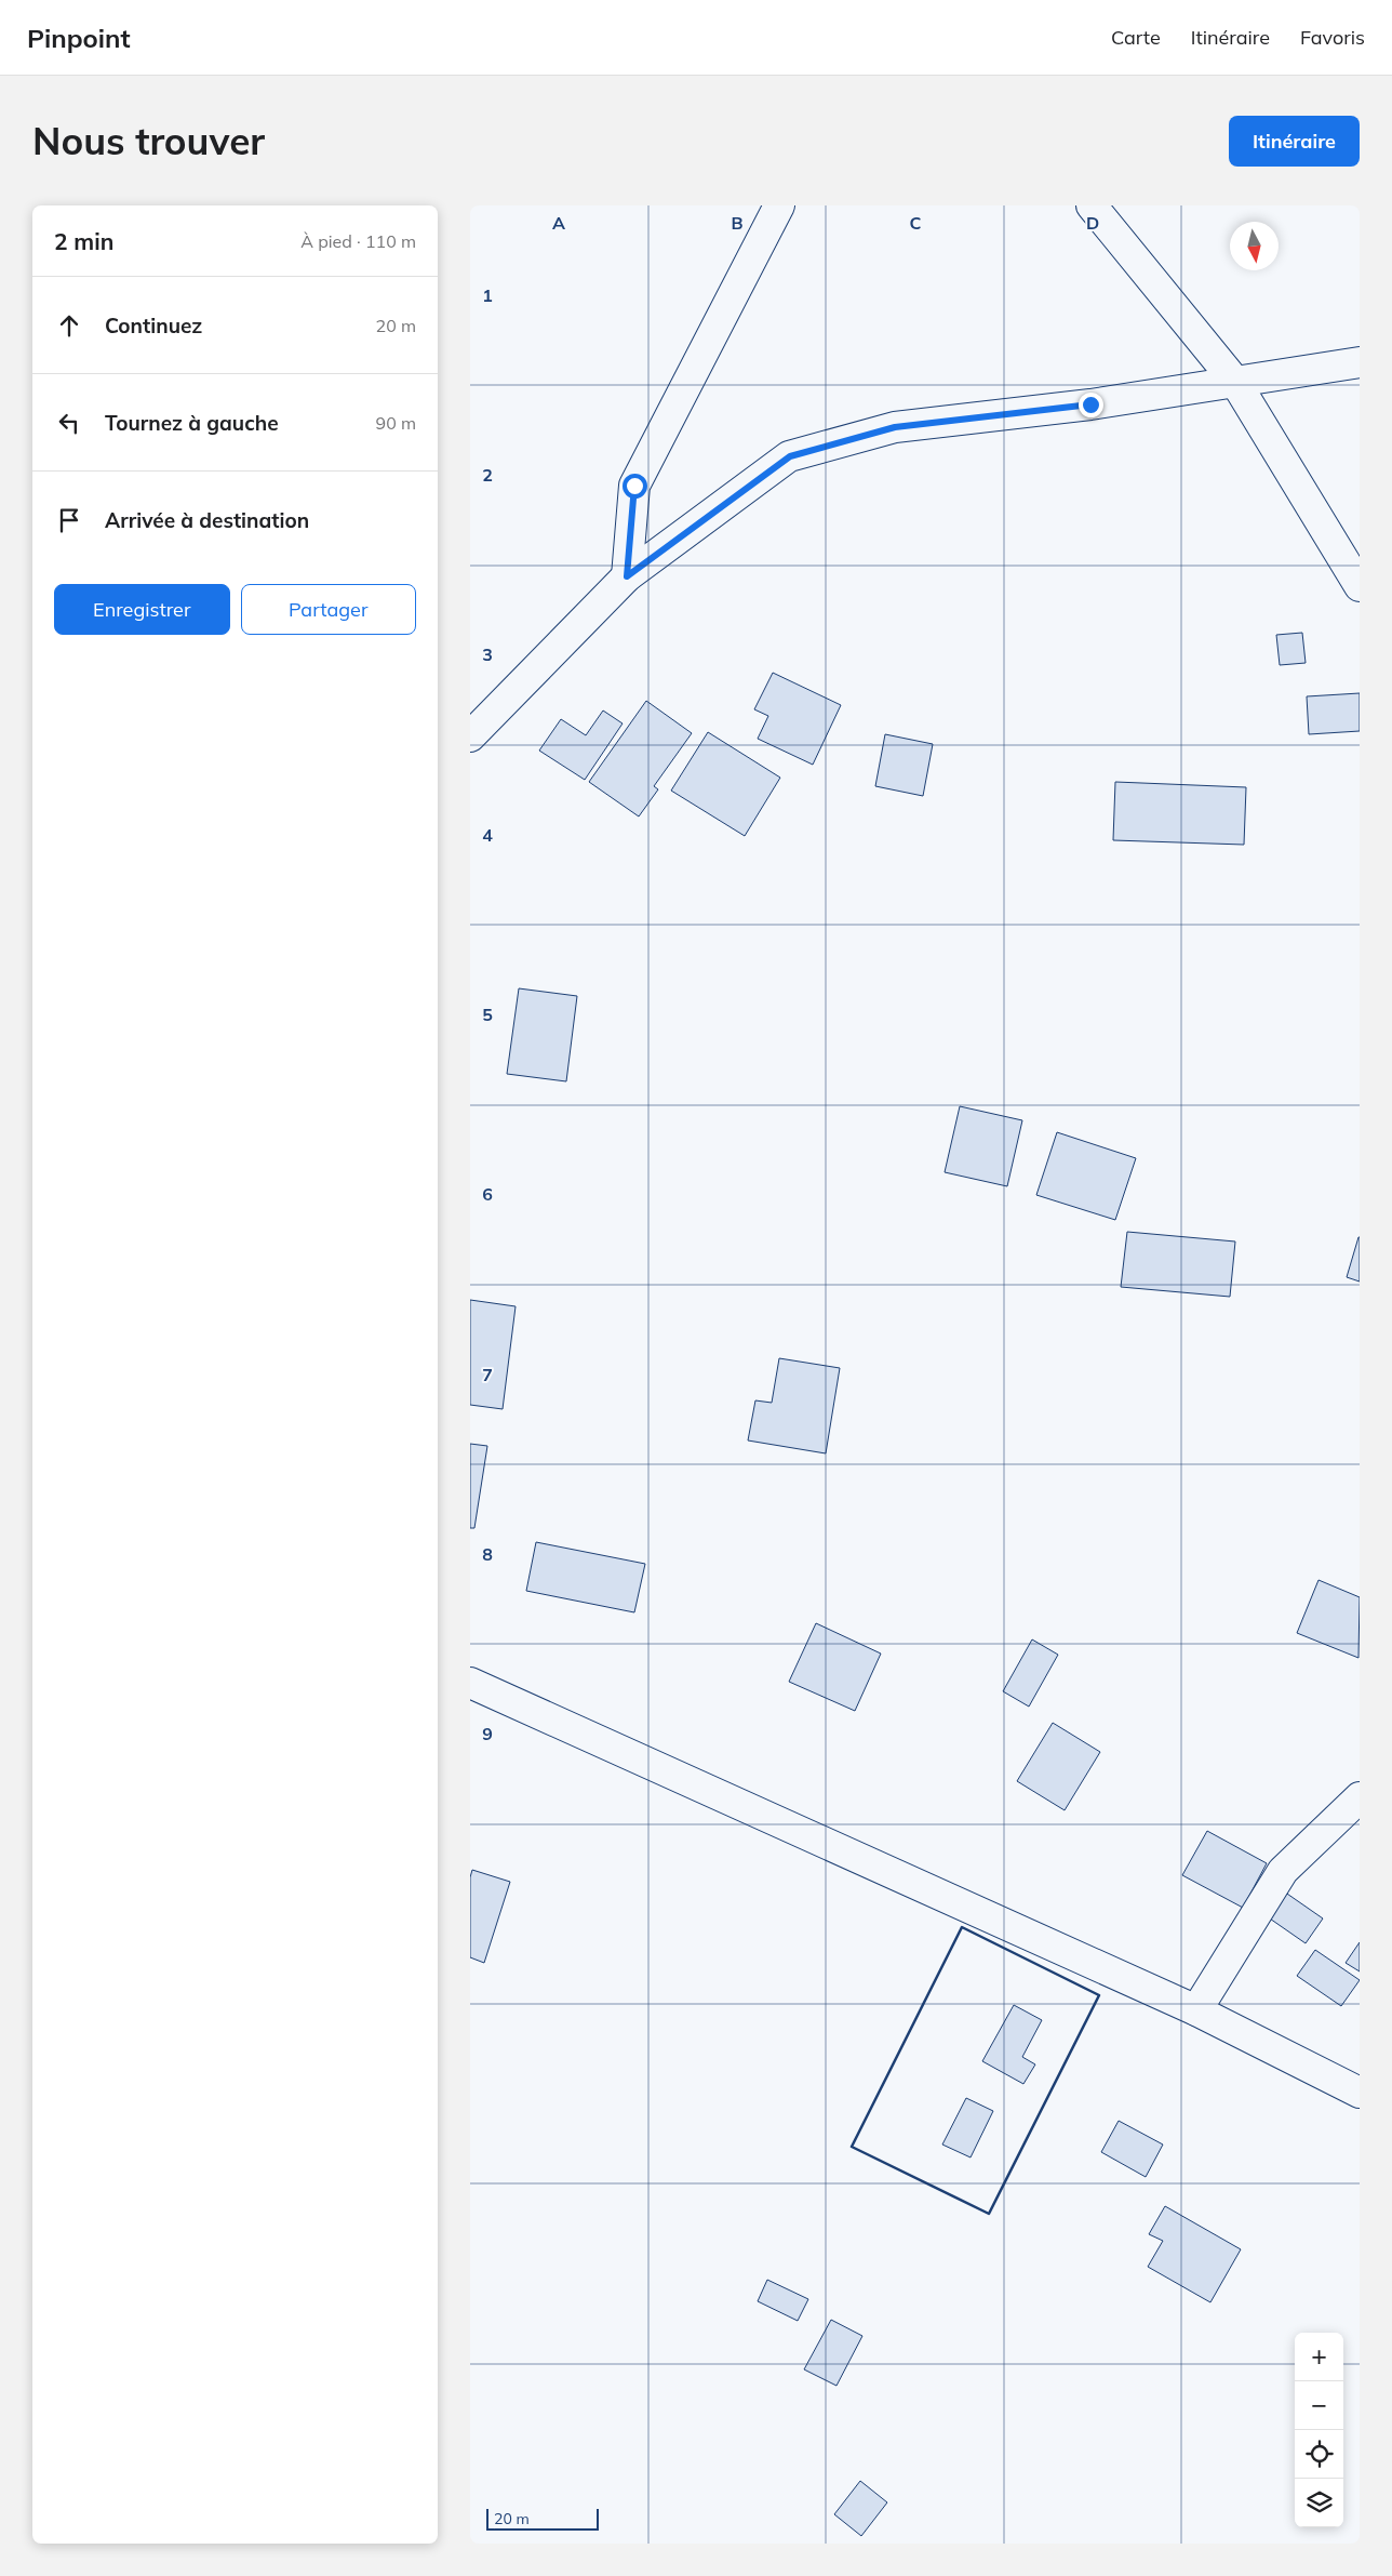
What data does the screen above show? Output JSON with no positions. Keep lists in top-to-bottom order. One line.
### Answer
{"scale_bar":"20 m","north":"bottom","page":{"header":"Pinpoint","nav":["Carte","Itinéraire","Favoris"],"buttons":["Itinéraire",["Enregistrer","Partager"]],"title":"Nous trouver","heading":["2 min","À pied · 110 m"],"list":[["Continuez","20 m"],["Tournez à gauche","90 m"],"Arrivée à destination"],"map_buttons":["+","−"],"scale":"20 m"},"grid":{"columns":["A","B","C","D"],"rows":["1","2","3","4","5","6","7","8","9"]}}
